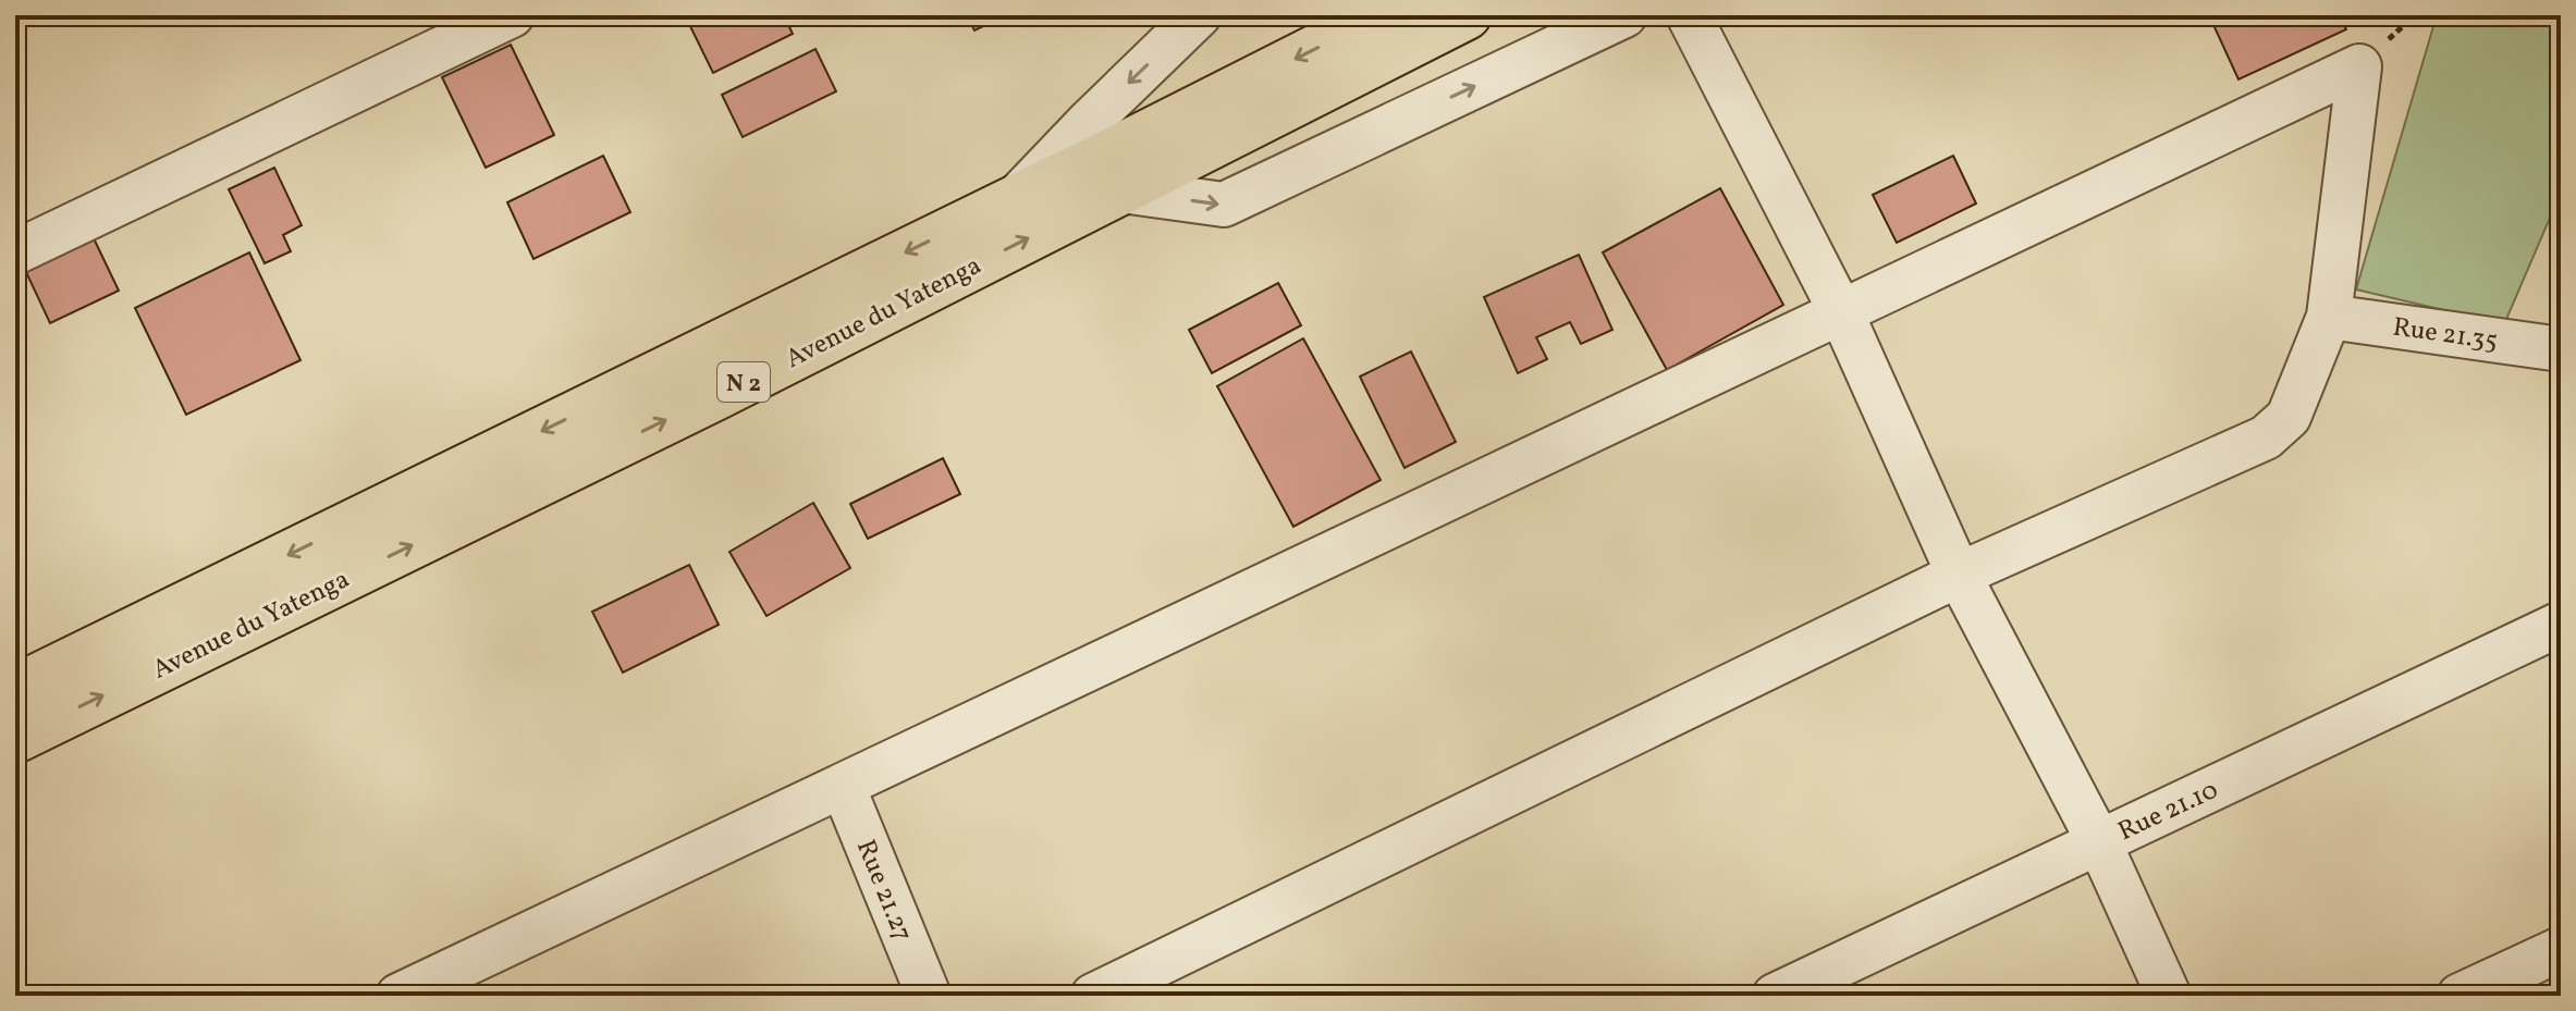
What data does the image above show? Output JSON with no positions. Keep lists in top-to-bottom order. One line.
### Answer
{"streets":{"main road":["Avenue du Yatenga","N 2"],"street":["Rue 21.35","Rue 21.10","Rue 21.27"]}}
